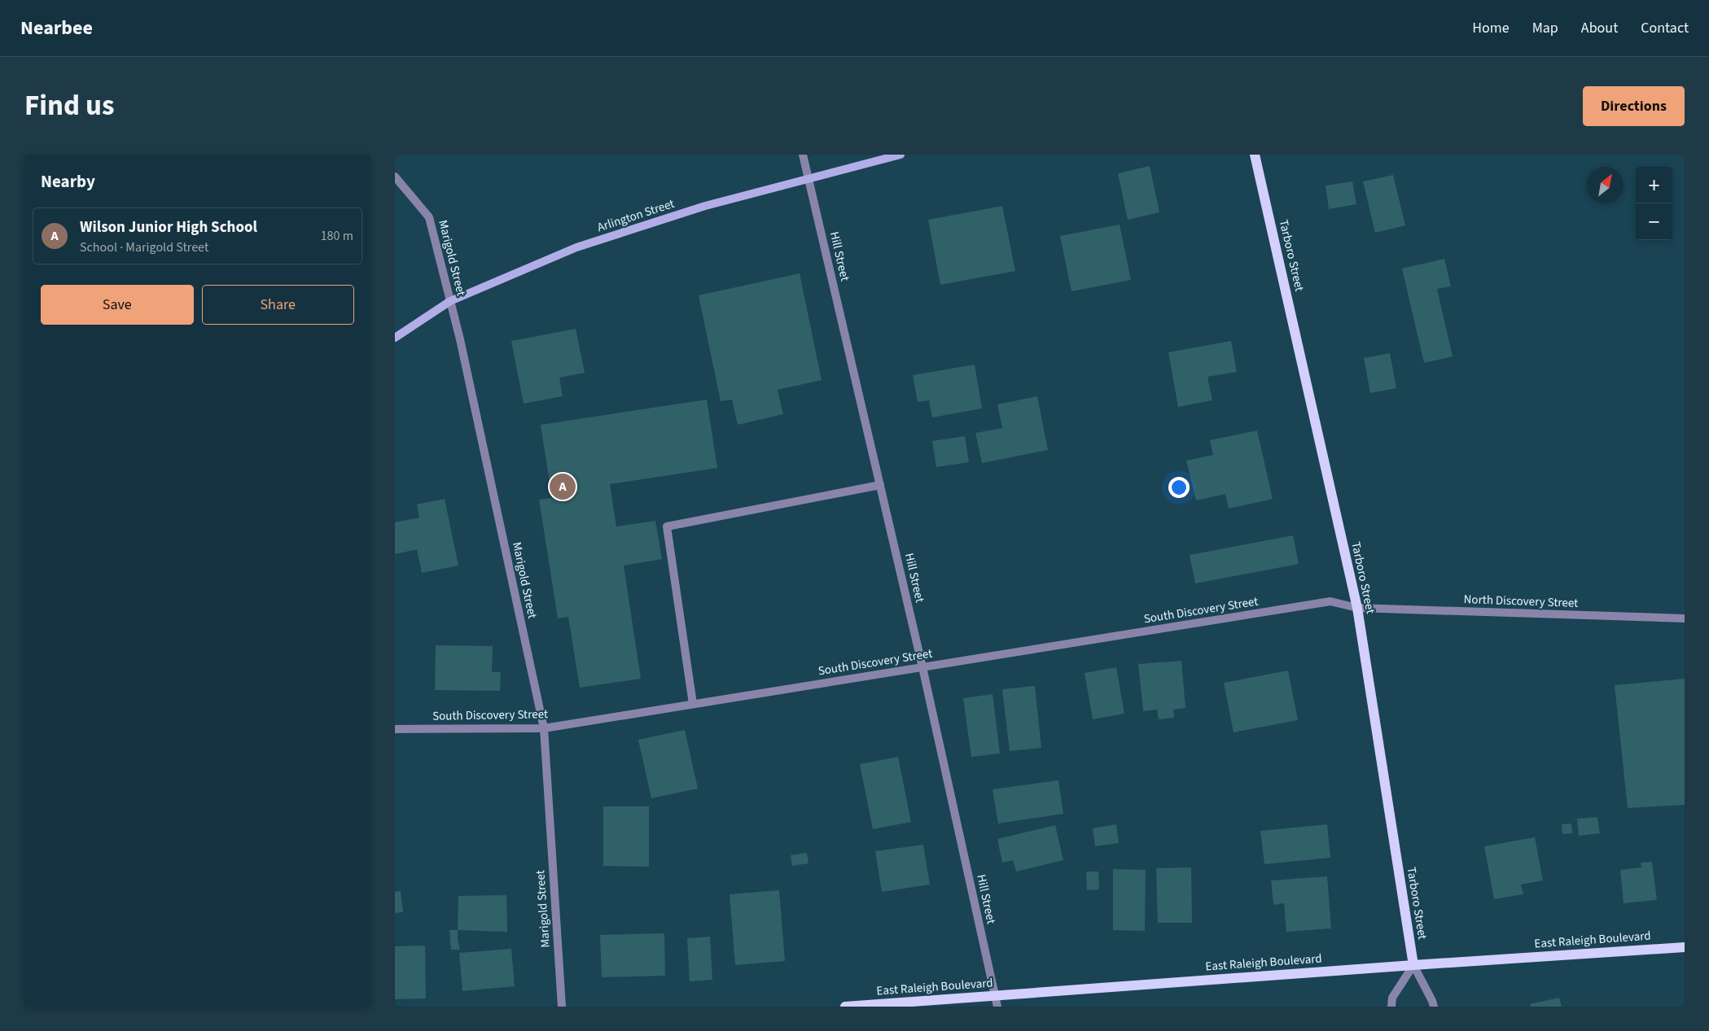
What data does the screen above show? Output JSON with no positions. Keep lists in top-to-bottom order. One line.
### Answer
{"streets":{"main road":["Arlington Street","Tarboro Street","East Raleigh Boulevard"],"street":["Hill Street","Marigold Street","North Discovery Street","South Discovery Street"]},"crossings":[["Arlington Street","Hill Street"],["Arlington Street","Marigold Street"],["Tarboro Street","North Discovery Street"],["Tarboro Street","South Discovery Street"],["Tarboro Street","East Raleigh Boulevard"],["Hill Street","South Discovery Street"],["Hill Street","East Raleigh Boulevard"],["Marigold Street","South Discovery Street"],["North Discovery Street","South Discovery Street"]],"north":"top right","page":{"header":"Nearbee","nav":["Home","Map","About","Contact"],"title":"Find us","buttons":["Directions",["Save","Share"]],"heading":"Nearby","map_buttons":["+","−"],"list":[{"mark":"A","name":"Wilson Junior High School","note":"School · Marigold Street","value":"180 m"}],"pins":"A"}}
